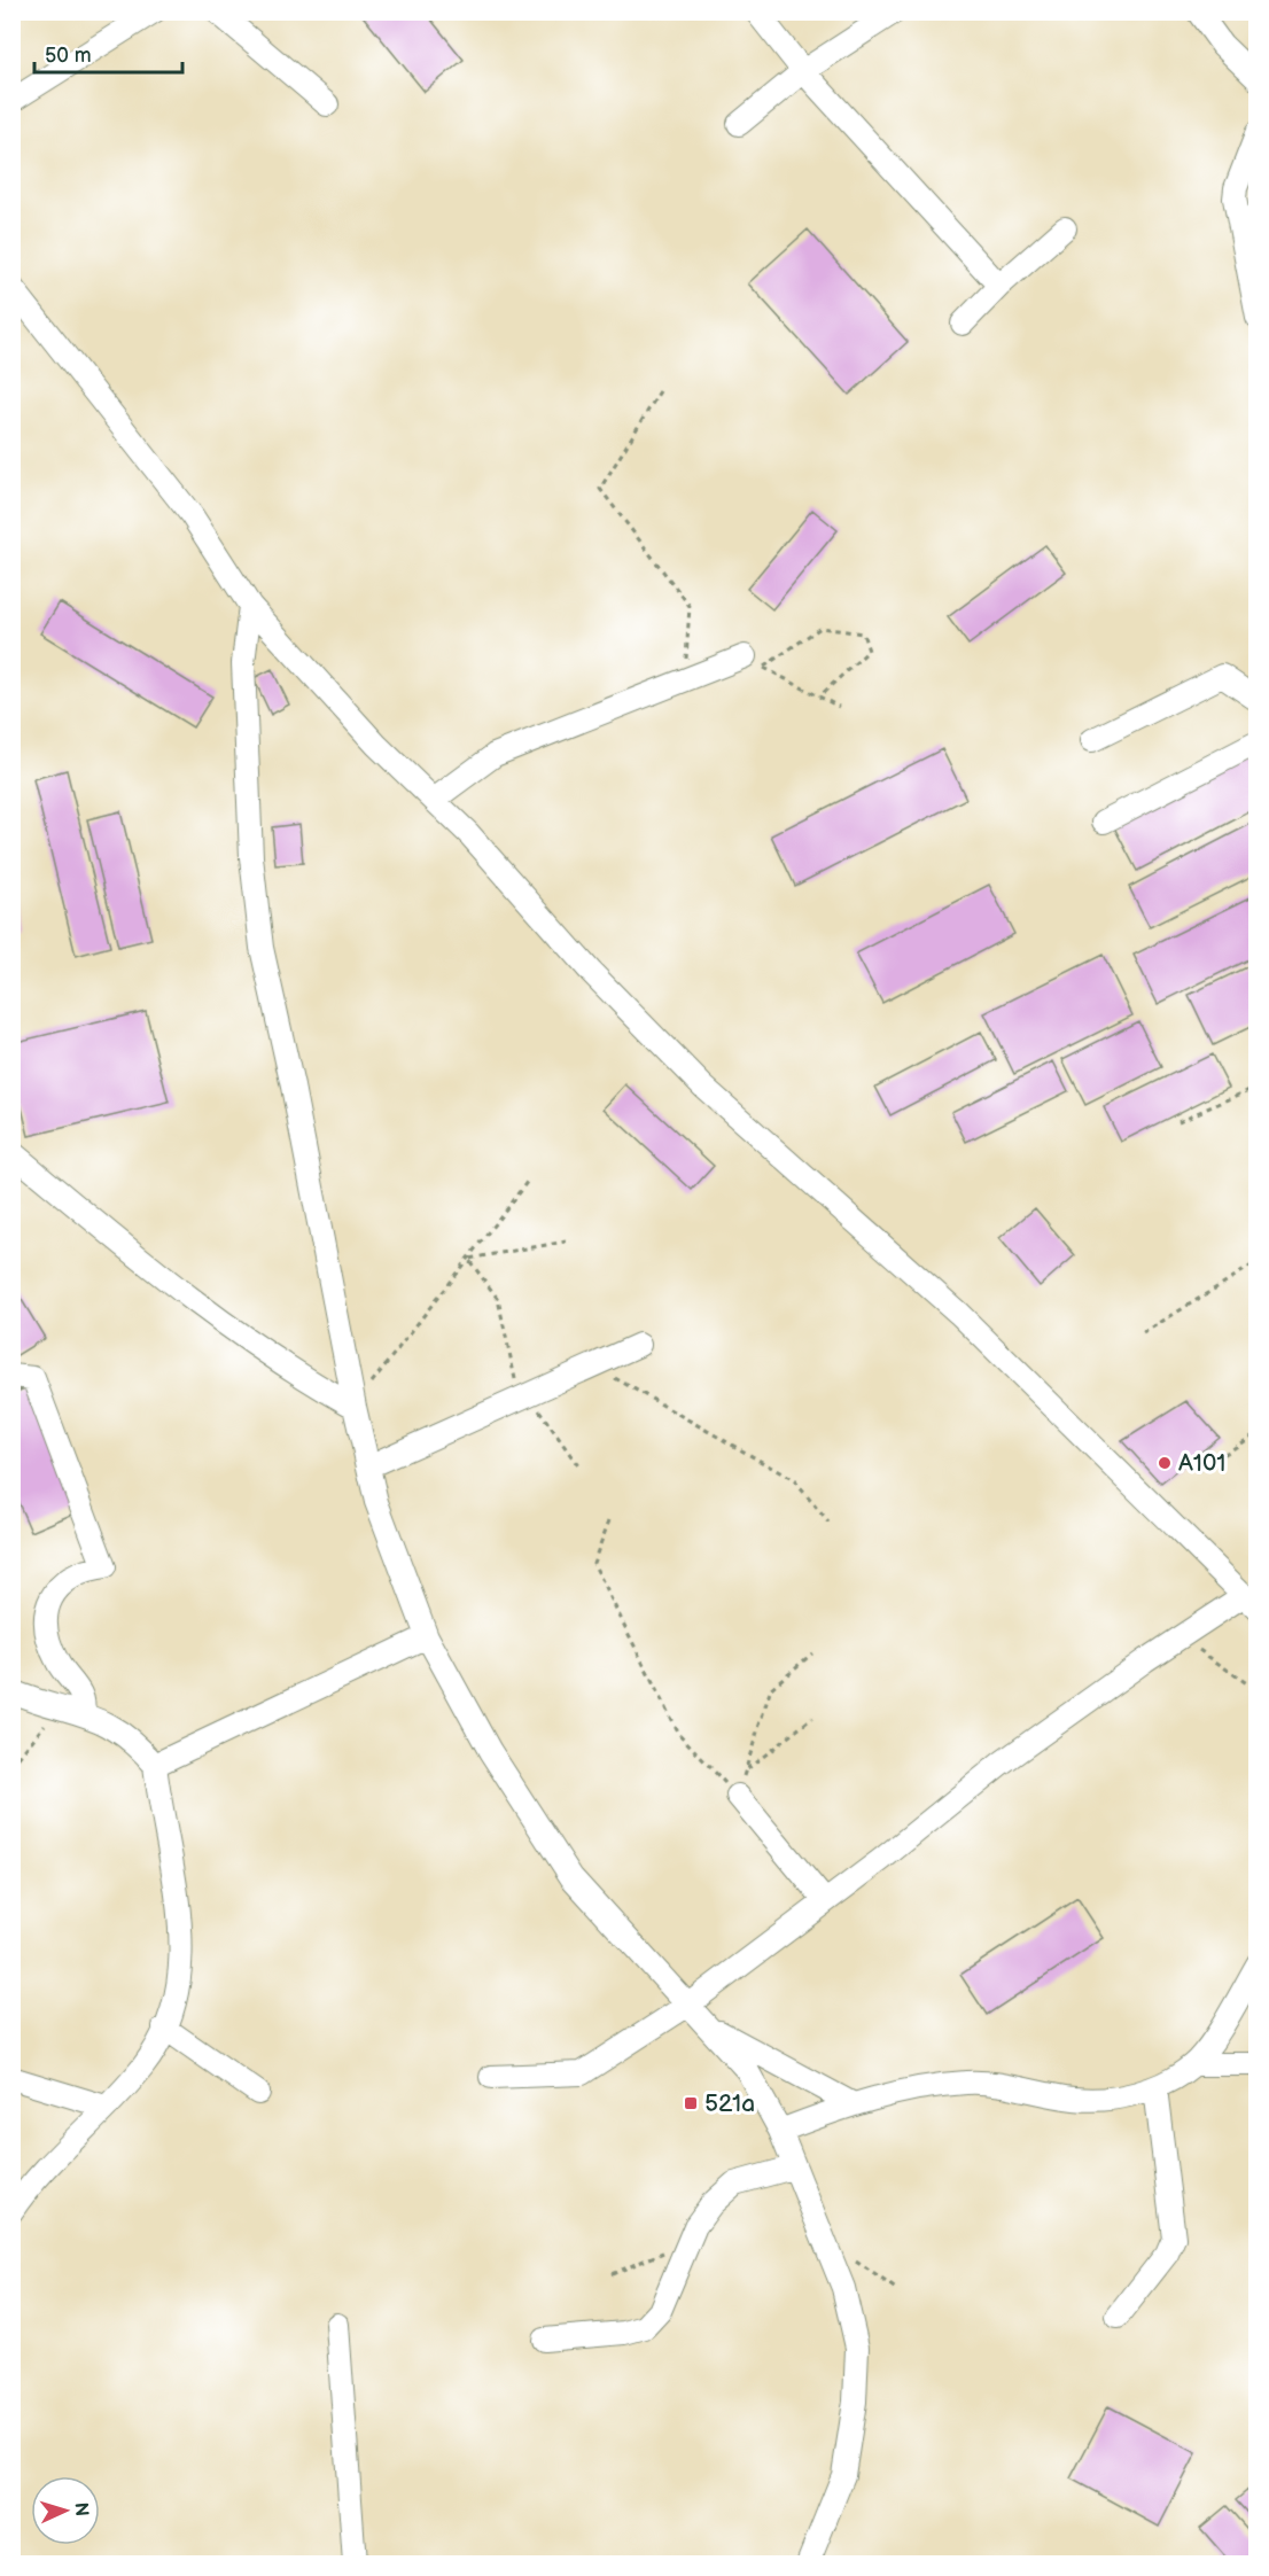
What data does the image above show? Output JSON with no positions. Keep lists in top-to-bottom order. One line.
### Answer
{"places":{"other":["A101"],"transit":["521a"]},"scale_bar":"50 m","north":"right"}
